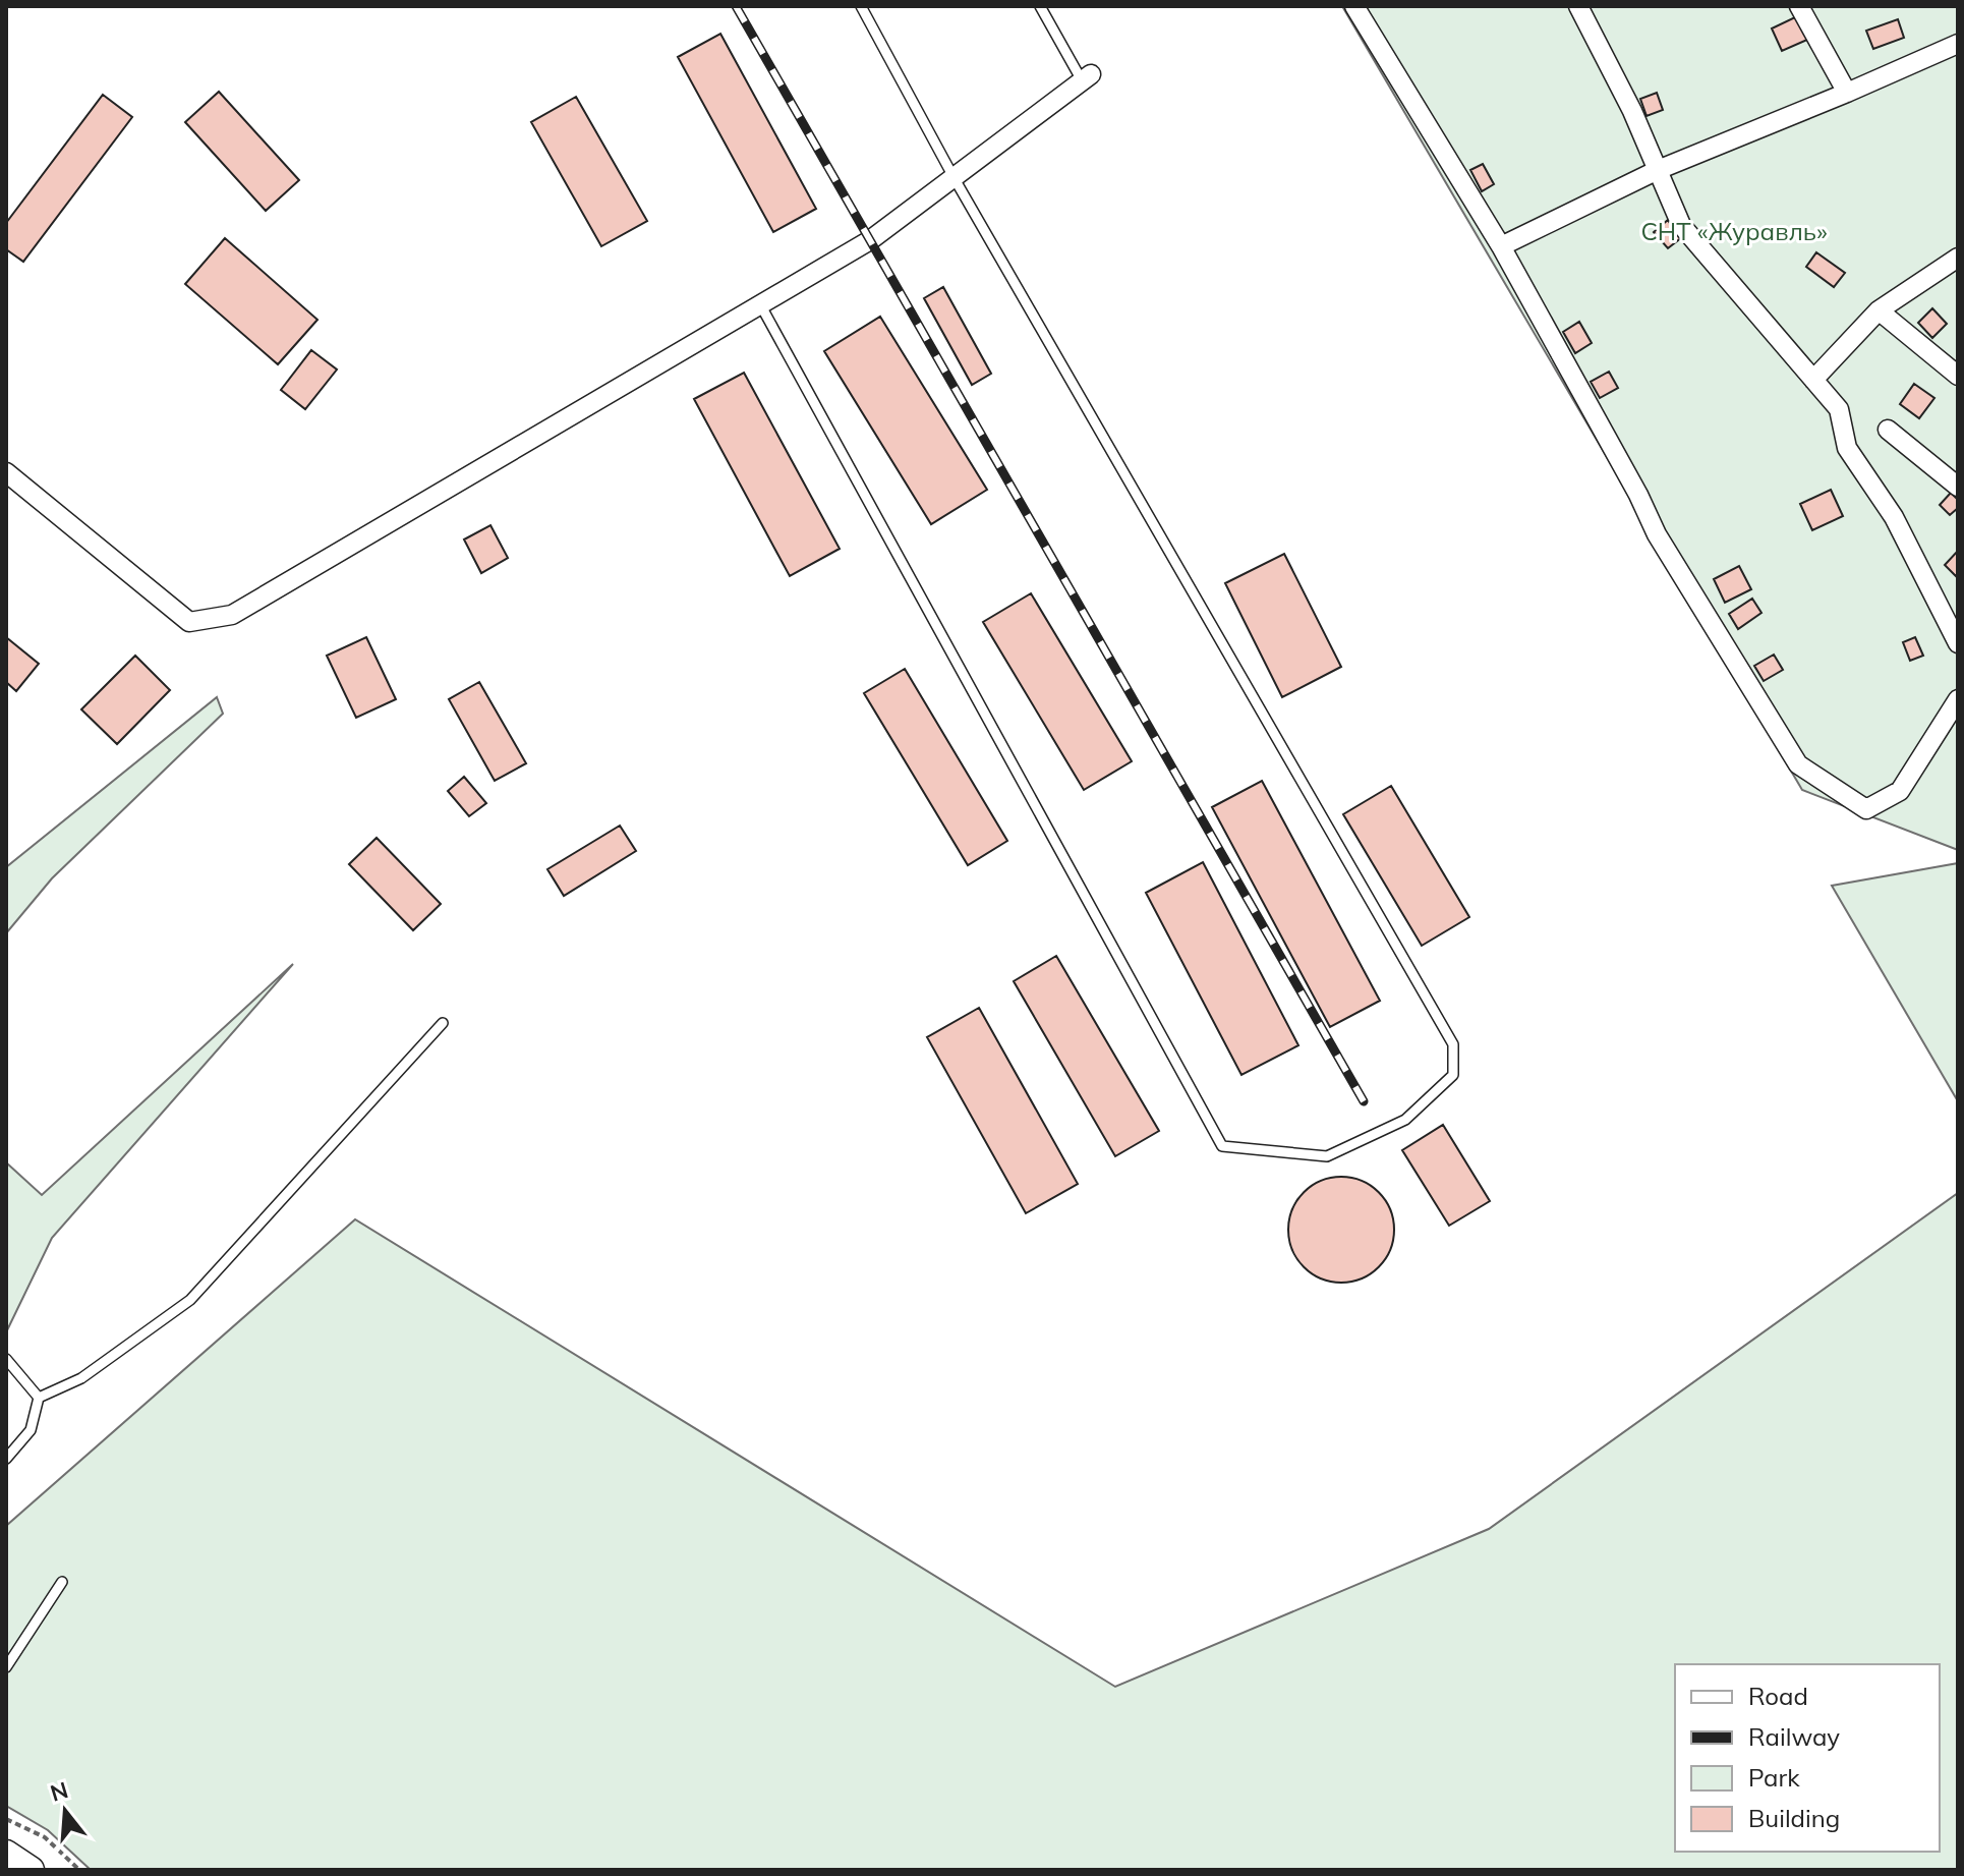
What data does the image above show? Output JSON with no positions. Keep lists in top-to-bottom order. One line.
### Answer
{"parks":["СНТ «Журавль»"],"legend":["Road","Railway","Park","Building"],"north":"top"}
